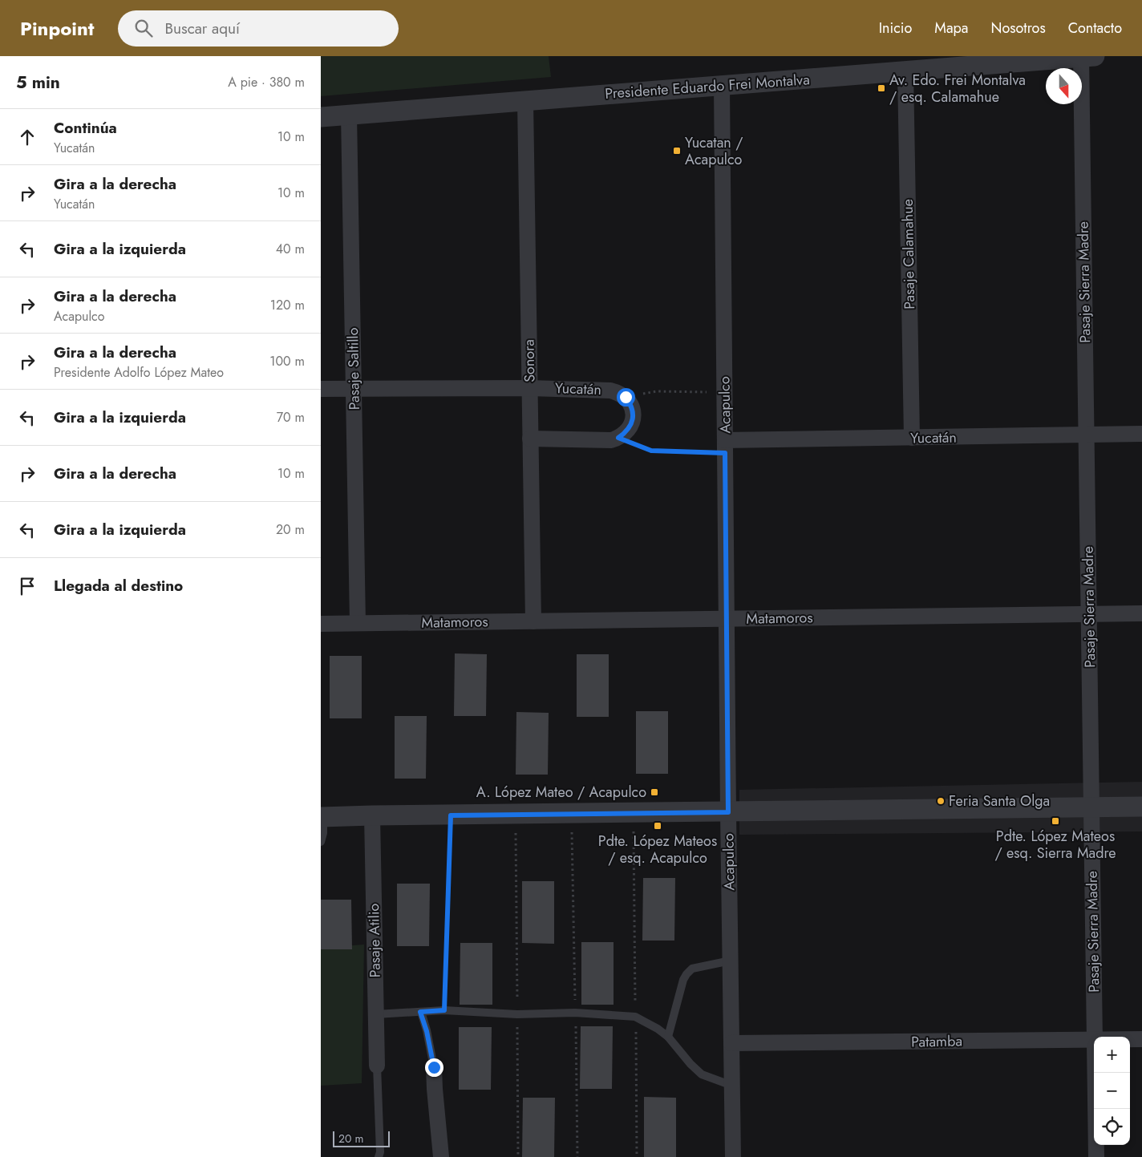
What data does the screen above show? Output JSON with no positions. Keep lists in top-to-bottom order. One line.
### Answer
{"streets":{"street":["Presidente Eduardo Frei Montalva","Pasaje Calamahue","Pasaje Sierra Madre","Sonora","Pasaje Saltillo","Yucatán","Acapulco","Matamoros","Pasaje Atilio","Patamba"]},"crossings":[["Presidente Eduardo Frei Montalva","Pasaje Calamahue"],["Presidente Eduardo Frei Montalva","Pasaje Sierra Madre"],["Presidente Eduardo Frei Montalva","Sonora"],["Presidente Eduardo Frei Montalva","Pasaje Saltillo"],["Presidente Eduardo Frei Montalva","Acapulco"],["Pasaje Calamahue","Yucatán"],["Pasaje Sierra Madre","Yucatán"],["Pasaje Sierra Madre","Matamoros"],["Sonora","Yucatán"],["Sonora","Matamoros"],["Pasaje Saltillo","Yucatán"],["Pasaje Saltillo","Matamoros"],["Yucatán","Acapulco"],["Acapulco","Matamoros"],["Acapulco","Patamba"]],"places":{"transit":["Av. Edo. Frei Montalva / esq. Calamahue","Yucatan / Acapulco","A. López Mateo / Acapulco","Pdte. López Mateos / esq. Sierra Madre","Pdte. López Mateos / esq. Acapulco"],"other":["Feria Santa Olga"]},"scale_bar":"20 m","north":"bottom","page":{"header":"Pinpoint","search":"Buscar aquí","nav":["Inicio","Mapa","Nosotros","Contacto"],"heading":["5 min","A pie · 380 m"],"list":[["Continúa","Yucatán","10 m"],["Gira a la derecha","Yucatán","10 m"],["Gira a la izquierda","40 m"],["Gira a la derecha","Acapulco","120 m"],["Gira a la derecha","Presidente Adolfo López Mateo","100 m"],["Gira a la izquierda","70 m"],["Gira a la derecha","10 m"],["Gira a la izquierda","20 m"],"Llegada al destino"],"map_buttons":["+","−"],"scale":"20 m"}}
